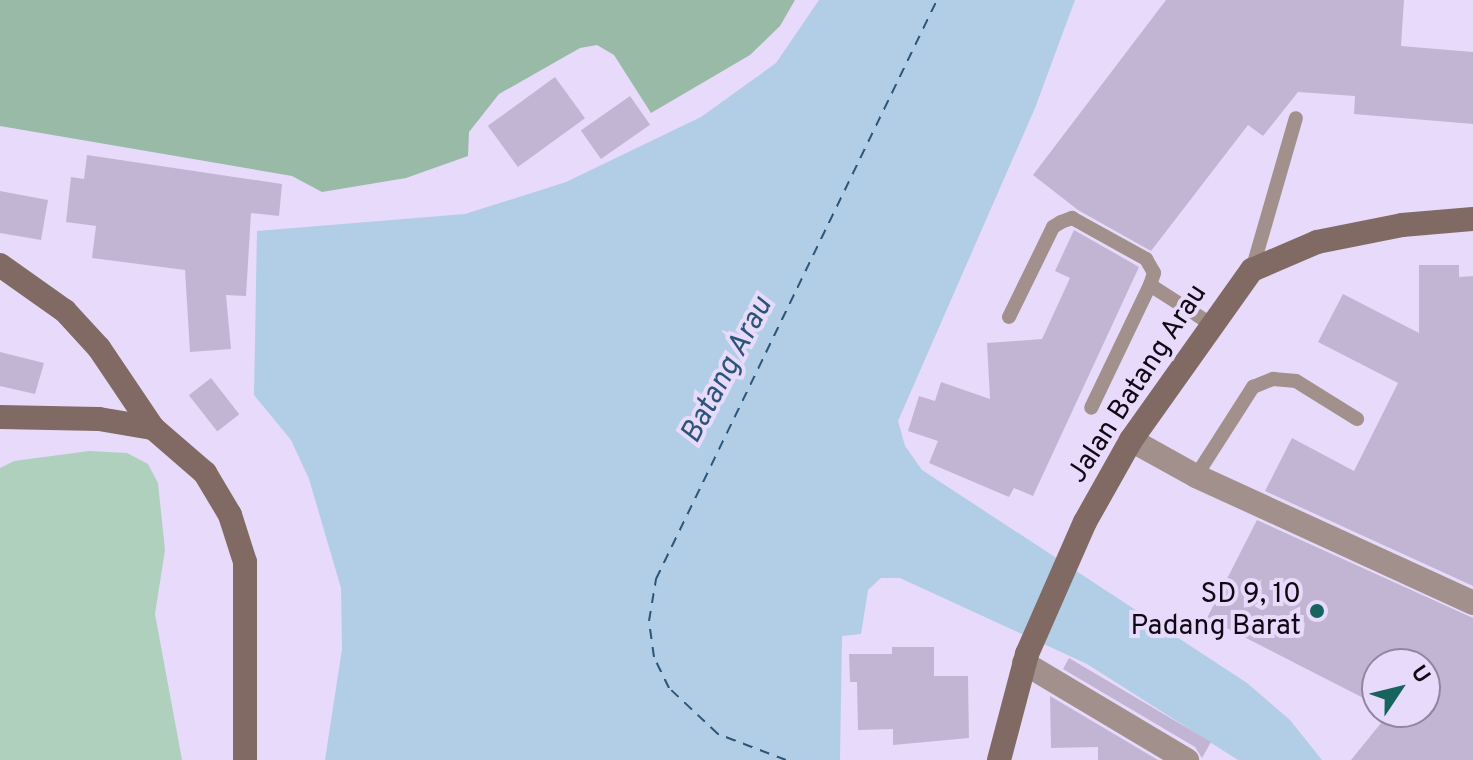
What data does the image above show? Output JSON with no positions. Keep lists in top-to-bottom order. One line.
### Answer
{"streets":{"main road":["Jalan Batang Arau"]},"water":["Batang Arau"],"places":["SD 9, 10 Padang Barat"],"north":"top right"}
